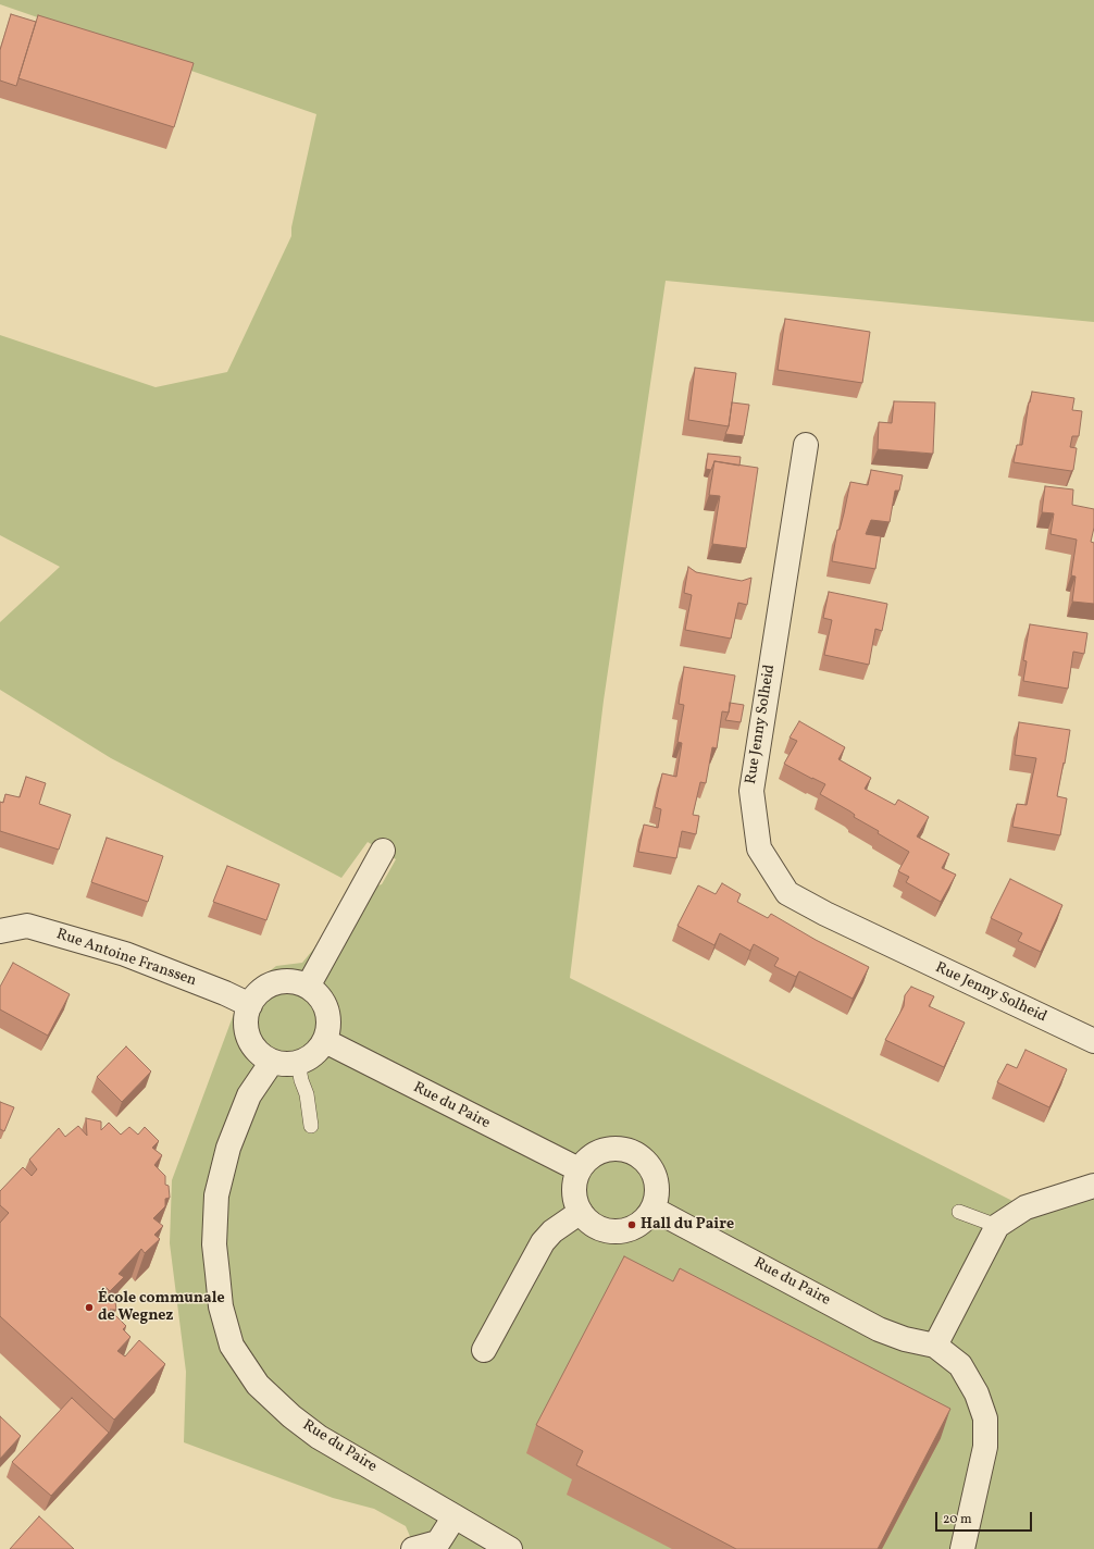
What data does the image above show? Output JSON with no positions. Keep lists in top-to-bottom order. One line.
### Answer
{"streets":{"street":["Rue Jenny Solheid","Rue Antoine Franssen","Rue du Paire"]},"crossings":[["Rue Antoine Franssen","Rue du Paire"]],"places":["Hall du Paire","École communale de Wegnez"],"scale_bar":"20 m"}
